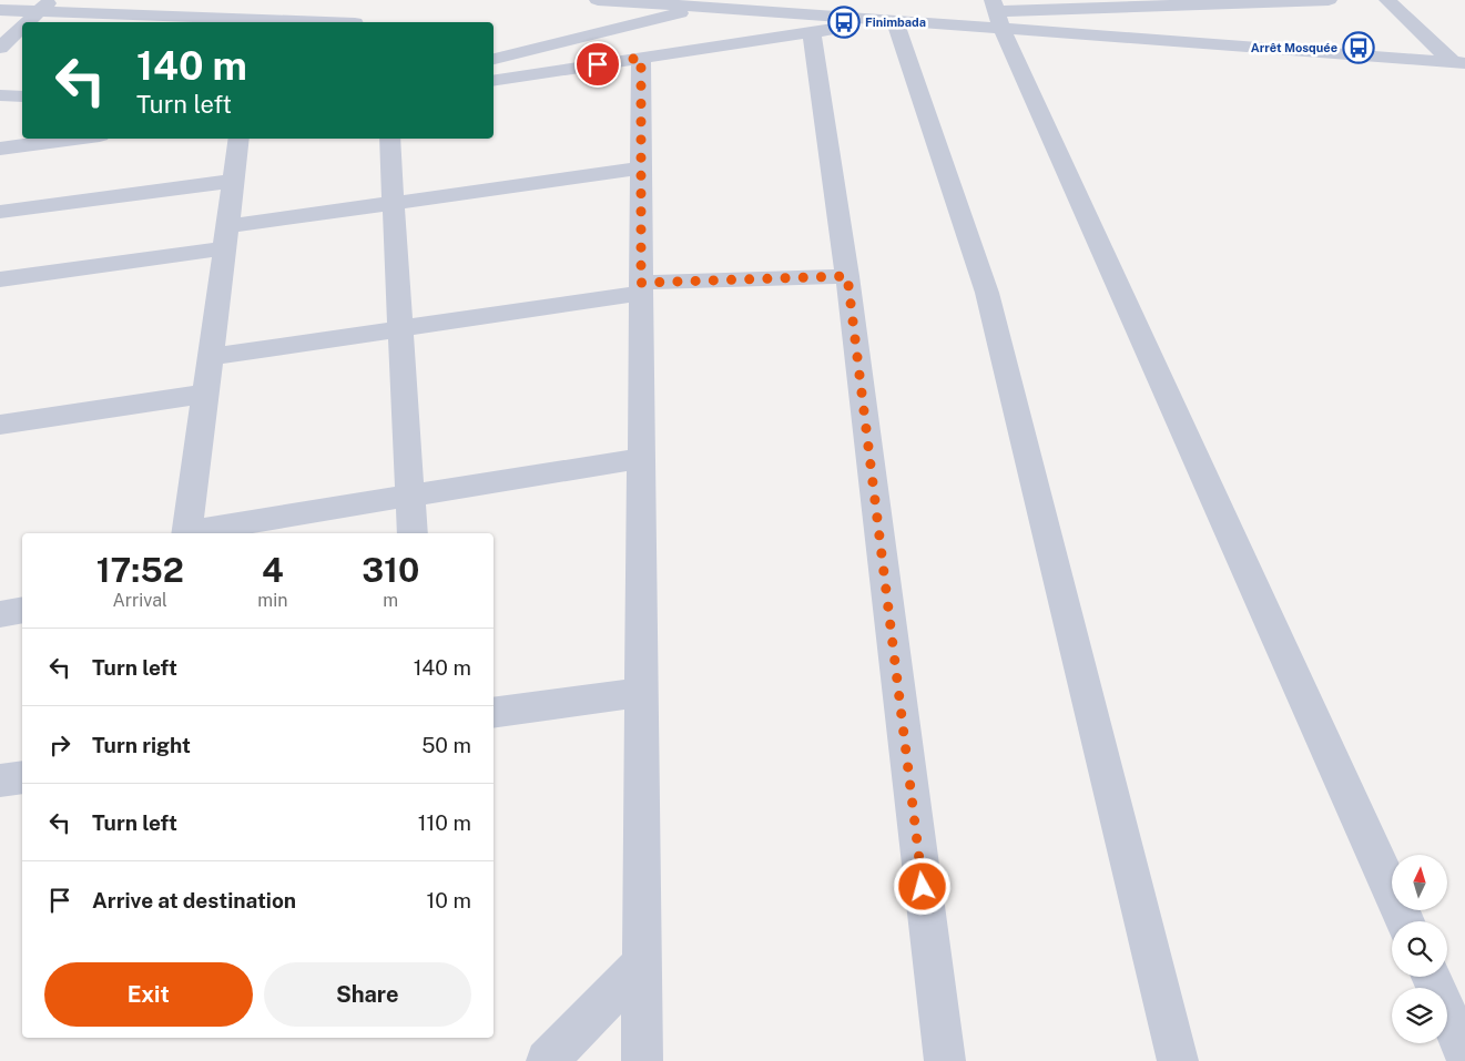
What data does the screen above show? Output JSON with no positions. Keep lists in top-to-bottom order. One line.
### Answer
{"places":{"bus stop":["Finimbada","Arrêt Mosquée"]},"north":"top","page":{"turn":["140 m","Turn left"],"eta":["17:52","Arrival","4","min","310","m"],"list":[{"name":"Turn left","value":"140 m"},{"name":"Turn right","value":"50 m"},{"name":"Turn left","value":"110 m"},{"name":"Arrive at destination","value":"10 m"}],"buttons":["Exit","Share"]}}
